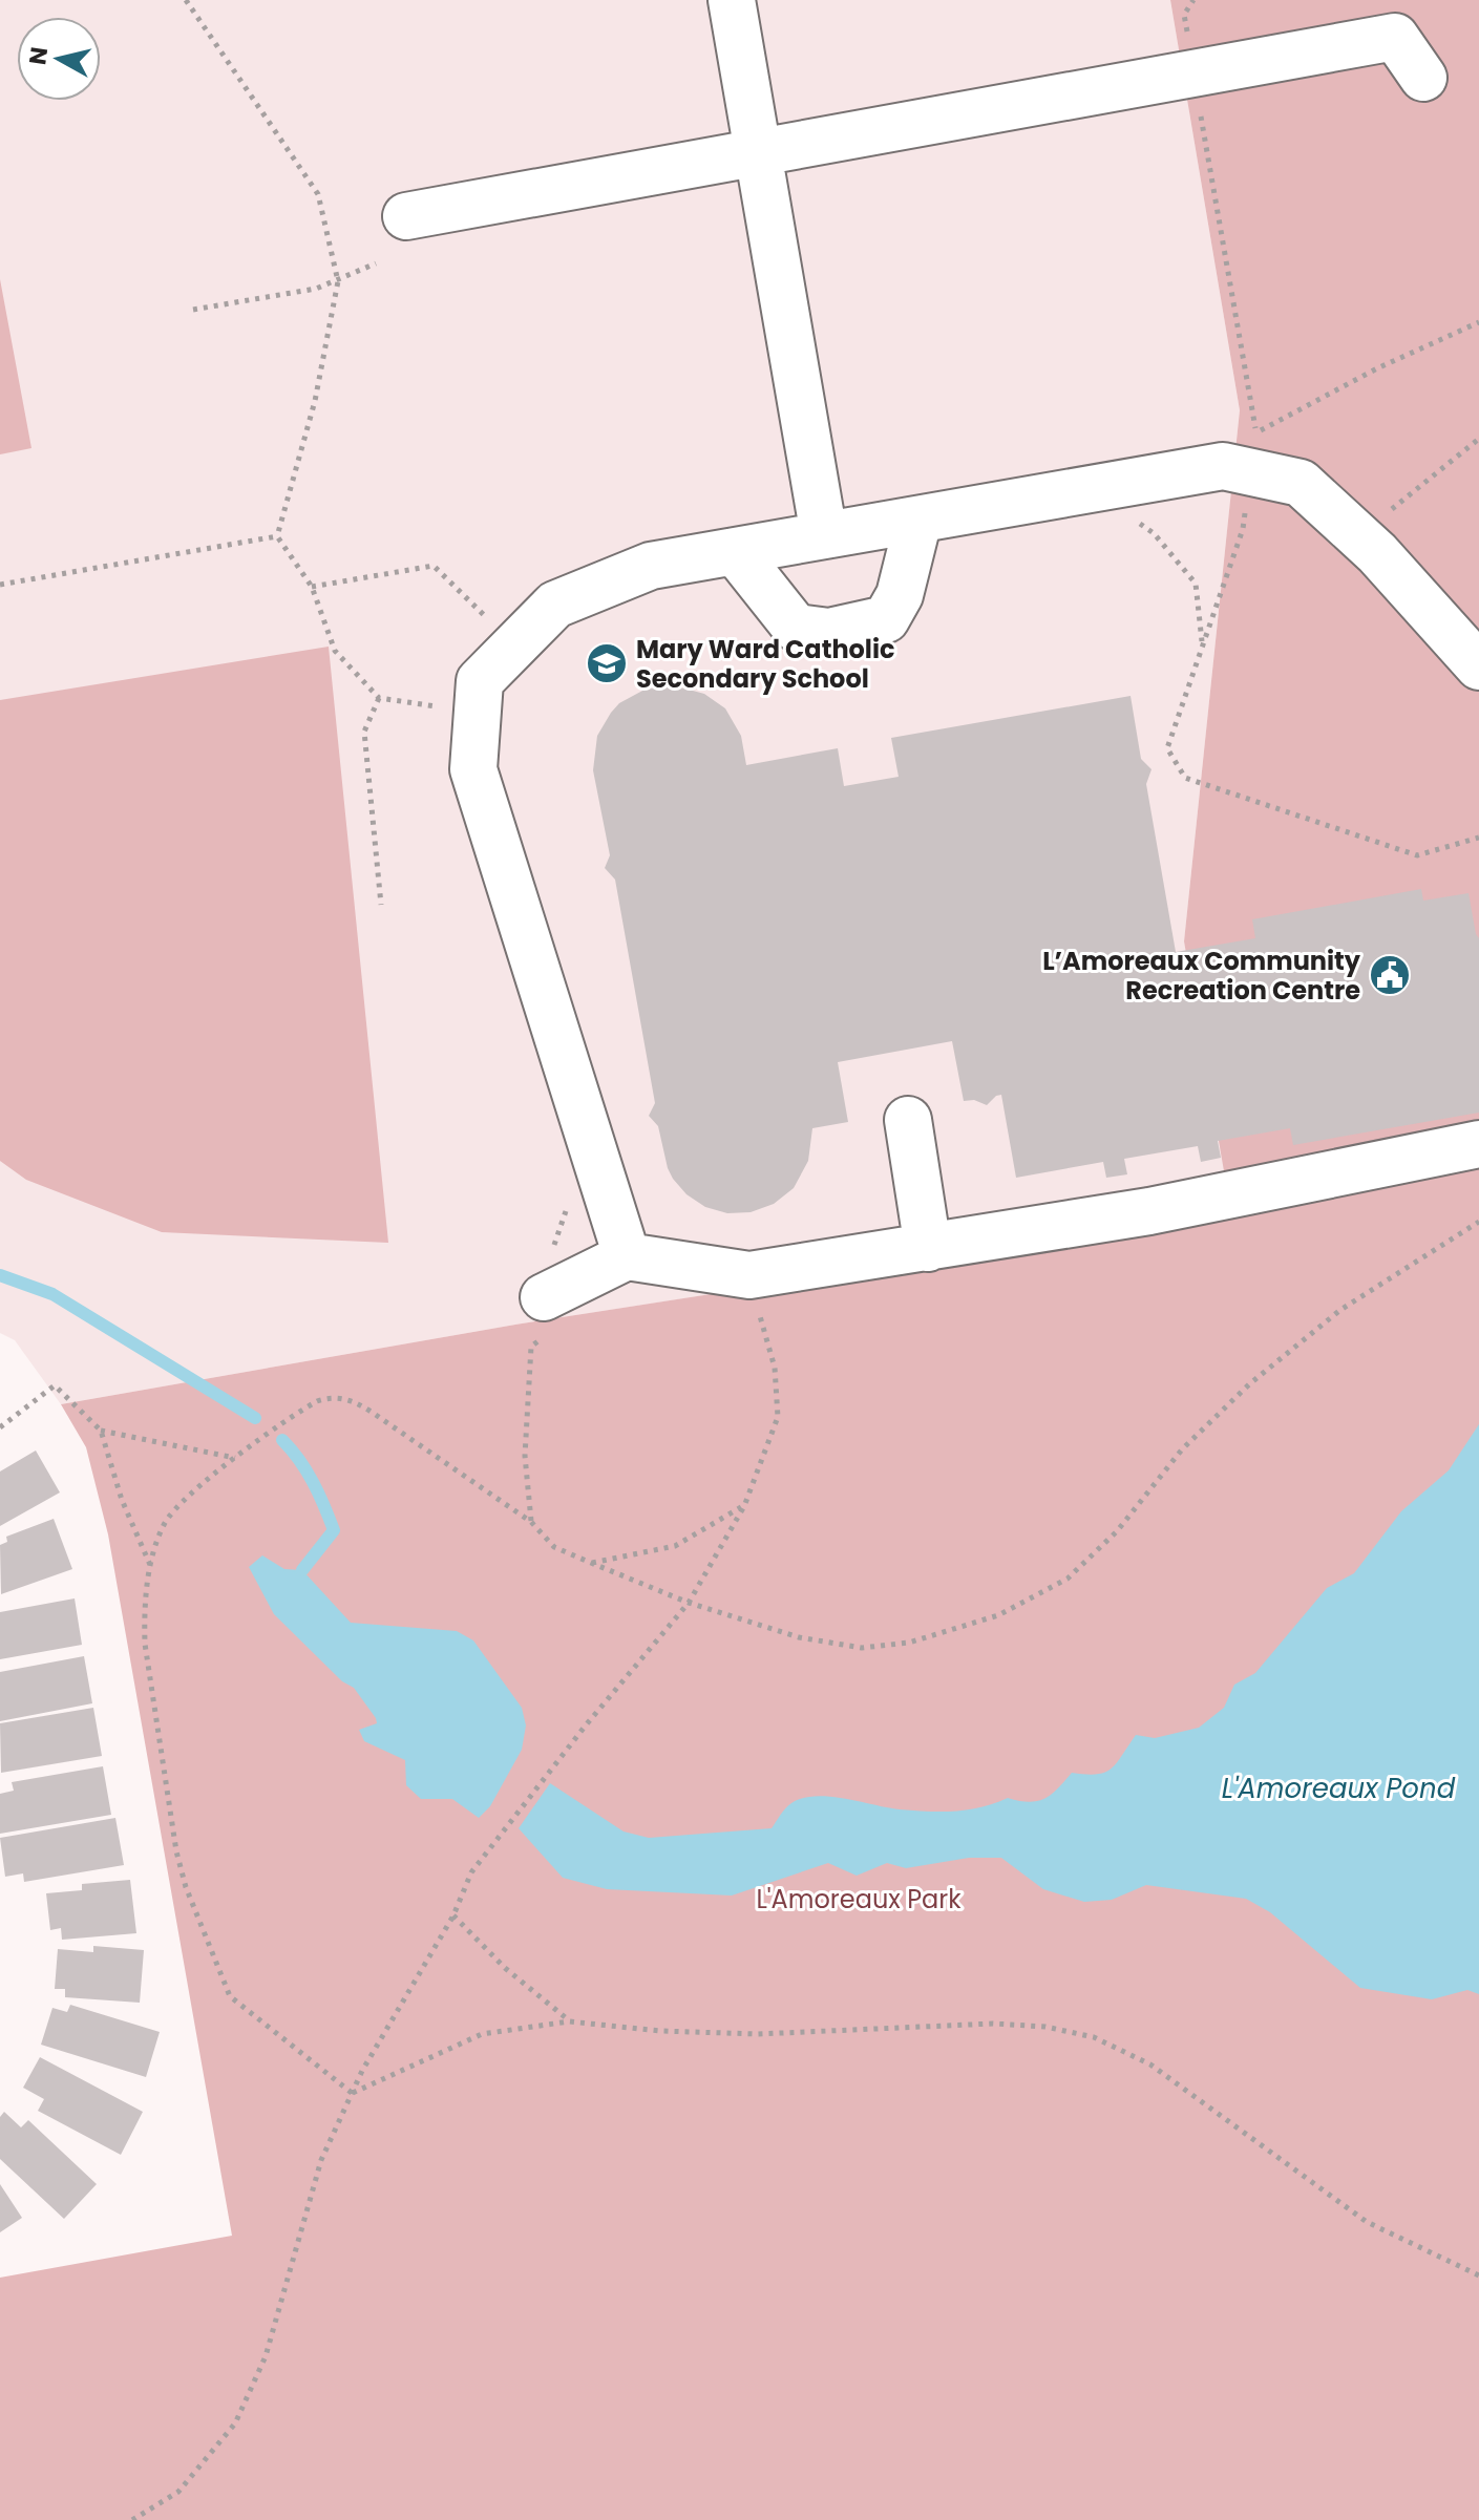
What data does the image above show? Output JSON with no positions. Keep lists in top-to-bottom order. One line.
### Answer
{"water":["L'Amoreaux Pond"],"parks":["L'Amoreaux Park"],"places":{"school or university":["Mary Ward Catholic Secondary School"],"public building":["L’Amoreaux Community Recreation Centre"]},"north":"left"}
